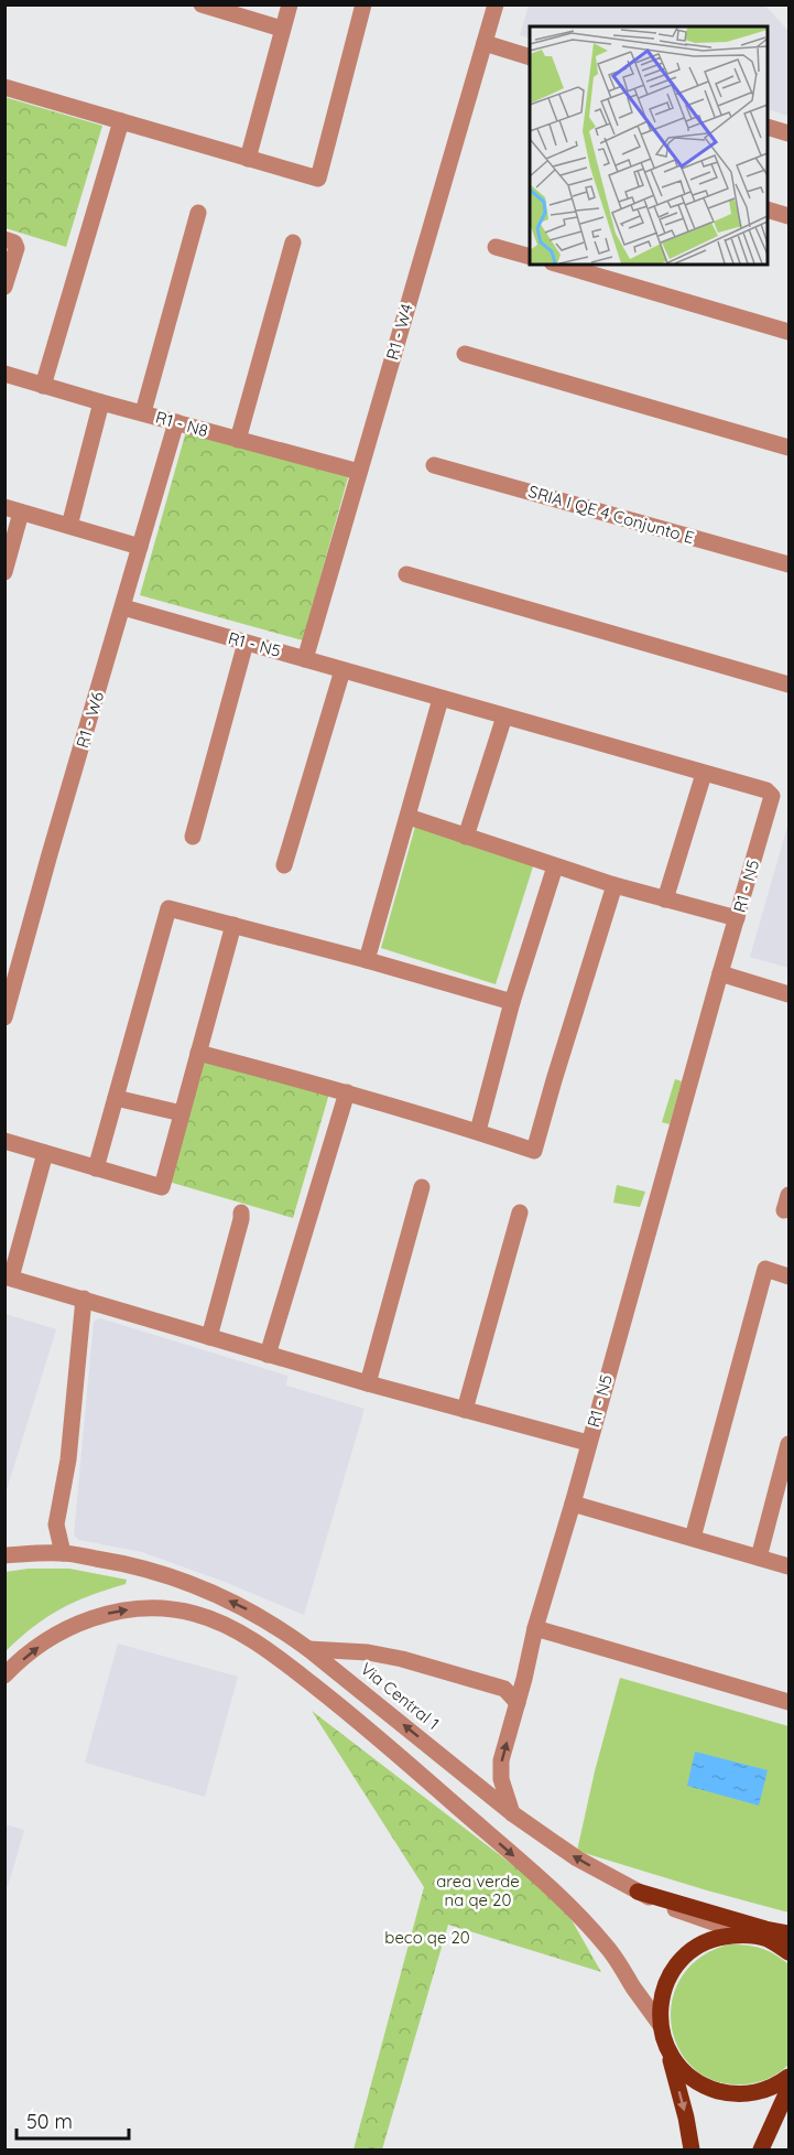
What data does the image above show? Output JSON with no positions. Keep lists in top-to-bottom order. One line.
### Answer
{"streets":{"street":["R1 - W4","R1 - N8","SRIA I QE 4 Conjunto E","R1 - N5","R1 - W6","Via Central 1"]},"crossings":[["R1 - W4","R1 - N8"],["R1 - W4","R1 - N5"],["R1 - N8","R1 - W6"],["R1 - N5","R1 - W6"],["R1 - N5","Via Central 1"]],"parks":["area verde na qe 20","beco qe 20"],"scale_bar":"50 m"}
